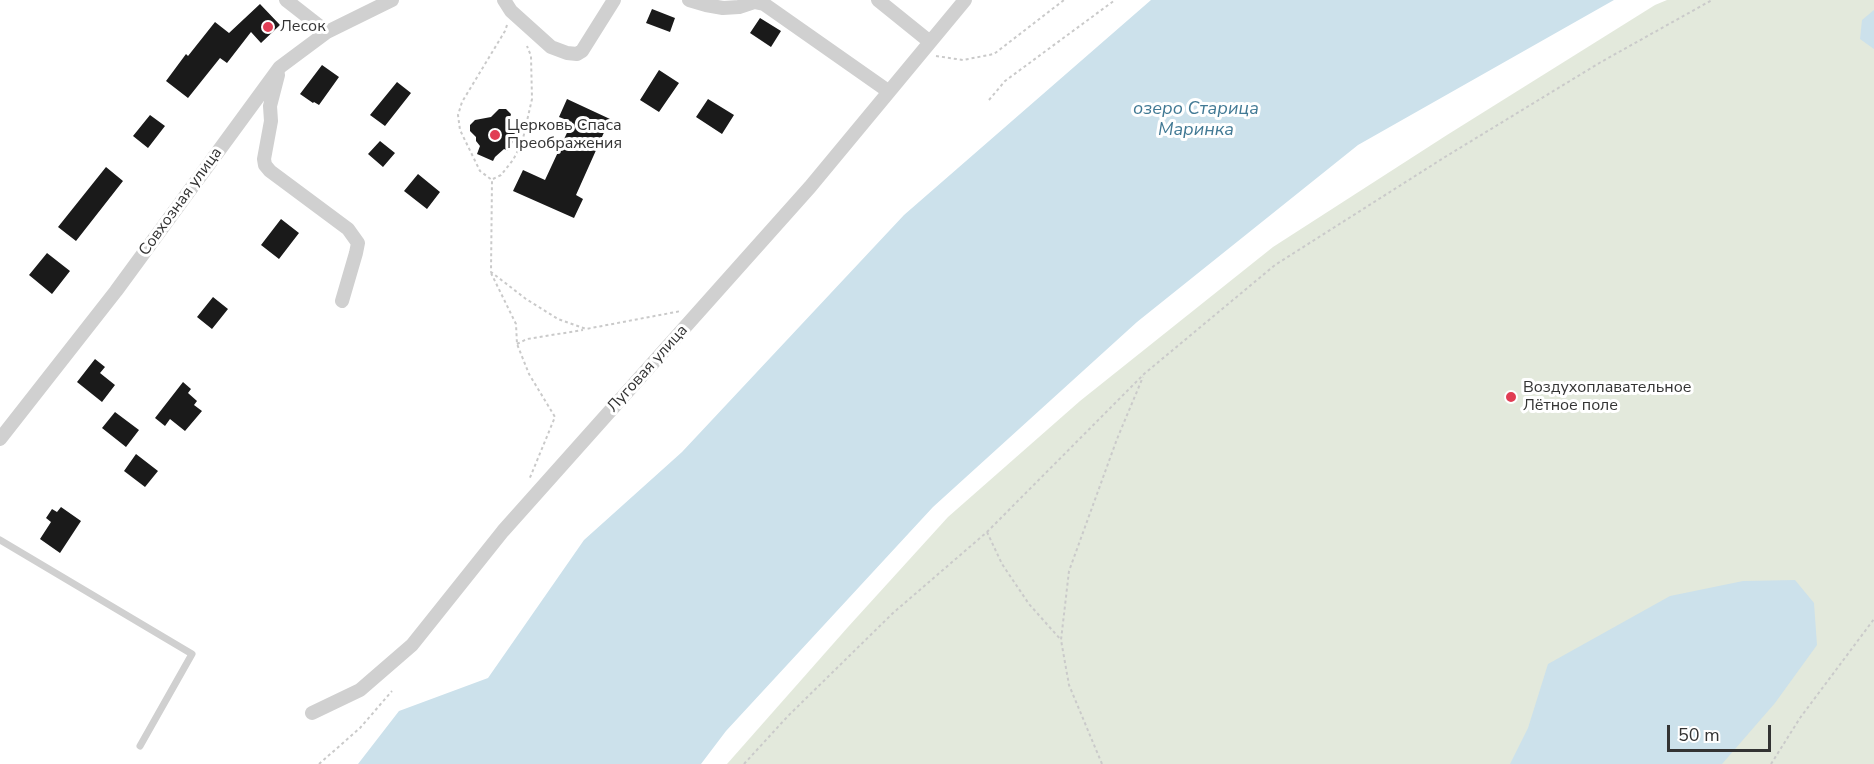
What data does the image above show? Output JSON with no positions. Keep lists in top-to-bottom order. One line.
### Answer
{"streets":{"street":["Совхозная улица","Луговая улица"]},"water":["озеро Старица Маринка"],"places":["Лесок","Церковь Спаса Преображения","Воздухоплавательное Лётное поле"],"scale_bar":"50 m"}
